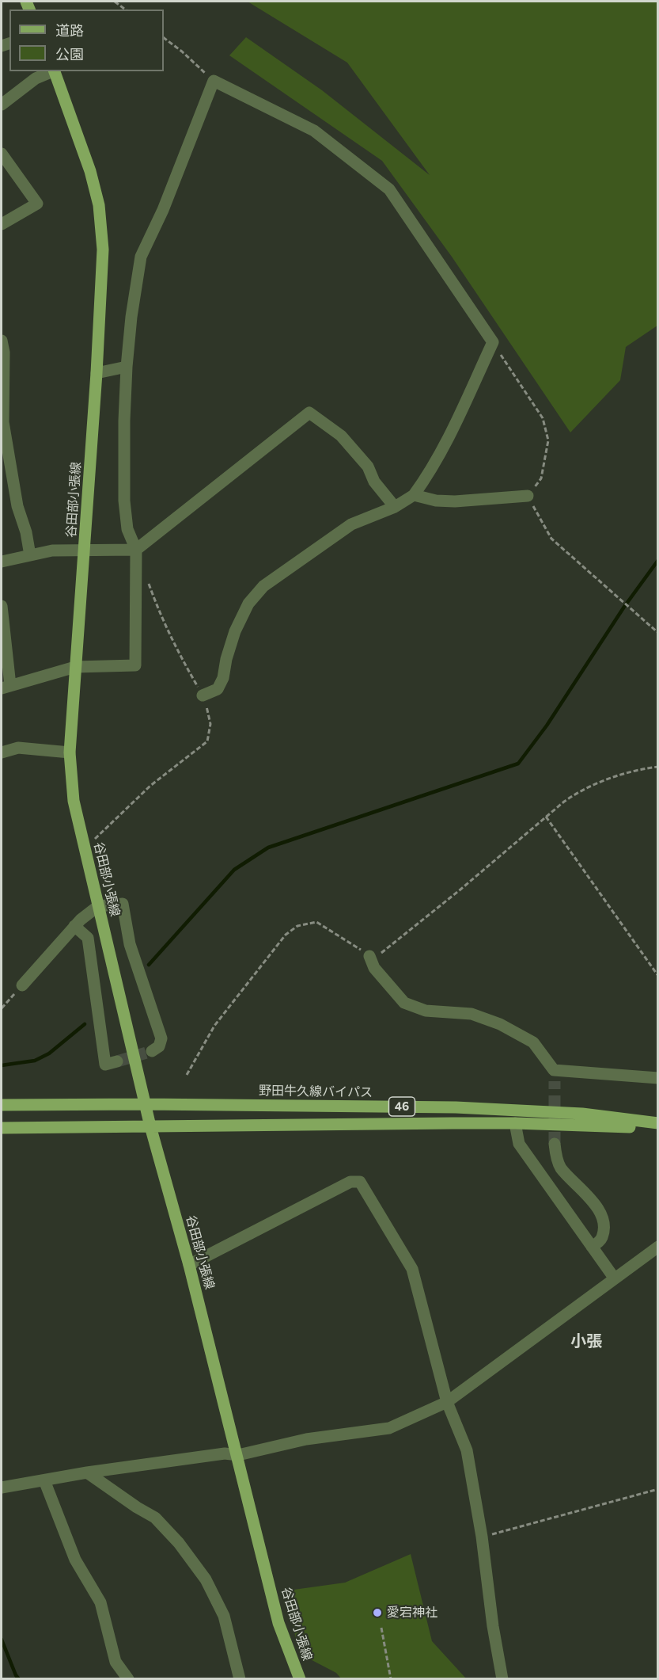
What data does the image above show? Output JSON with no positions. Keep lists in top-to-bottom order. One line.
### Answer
{"streets":{"main road":["谷田部小張線","野田牛久線バイパス","46"]},"crossings":[["谷田部小張線","野田牛久線バイパス"],["谷田部小張線","46"]],"districts":["小張"],"places":["愛宕神社"],"legend":["道路","公園"]}
